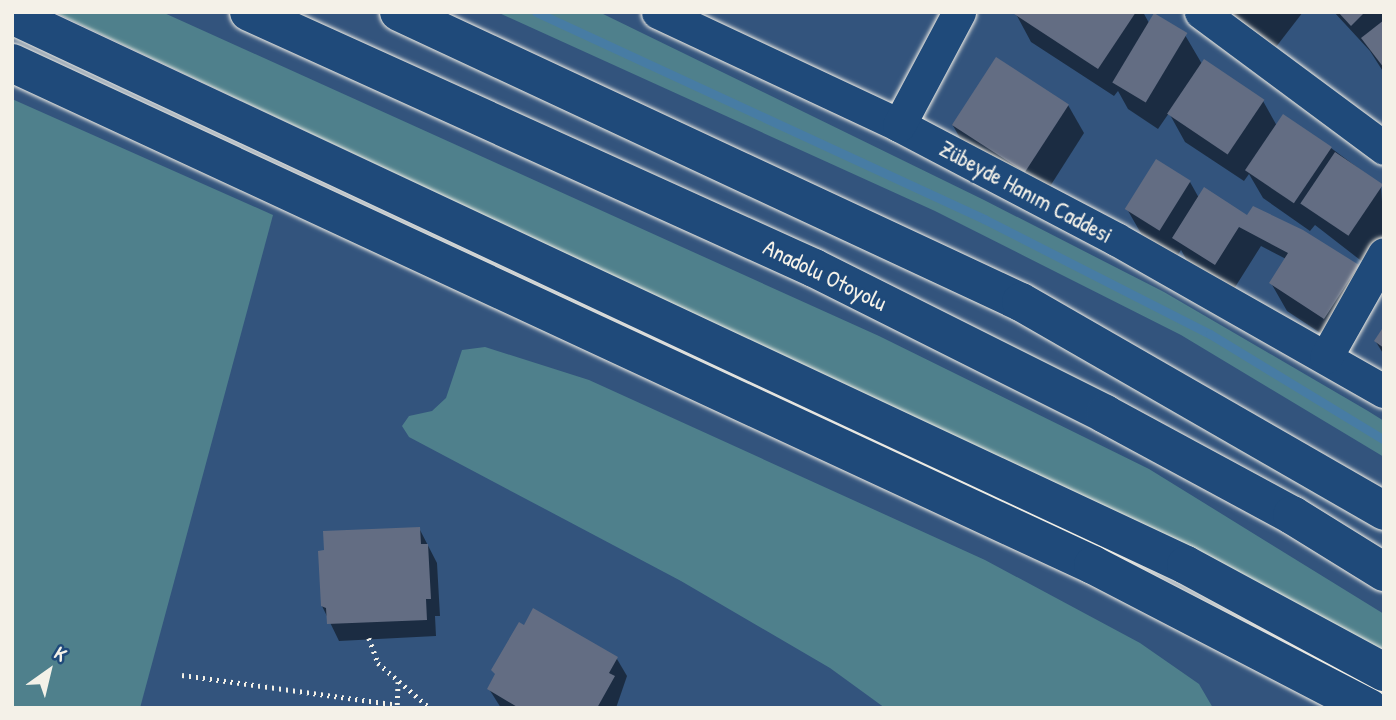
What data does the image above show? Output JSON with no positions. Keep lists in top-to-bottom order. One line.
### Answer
{"streets":{"main road":["Anadolu Otoyolu"],"street":["Zübeyde Hanım Caddesi"]},"north":"top right"}
